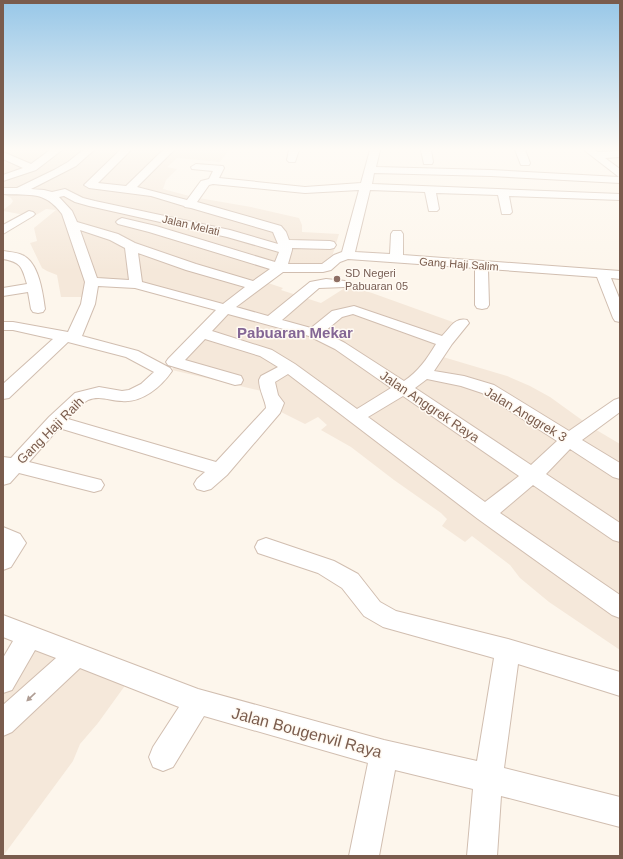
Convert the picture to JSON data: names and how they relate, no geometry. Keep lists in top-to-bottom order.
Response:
{
  "streets": {
    "street": [
      "Jalan Melati",
      "Gang Haji Salim",
      "Jalan Anggrek Raya",
      "Jalan Anggrek 3",
      "Gang Haji Raih",
      "Jalan Bougenvil Raya"
    ]
  },
  "districts": ["Pabuaran Mekar"],
  "places": ["SD Negeri Pabuaran 05"]
}
